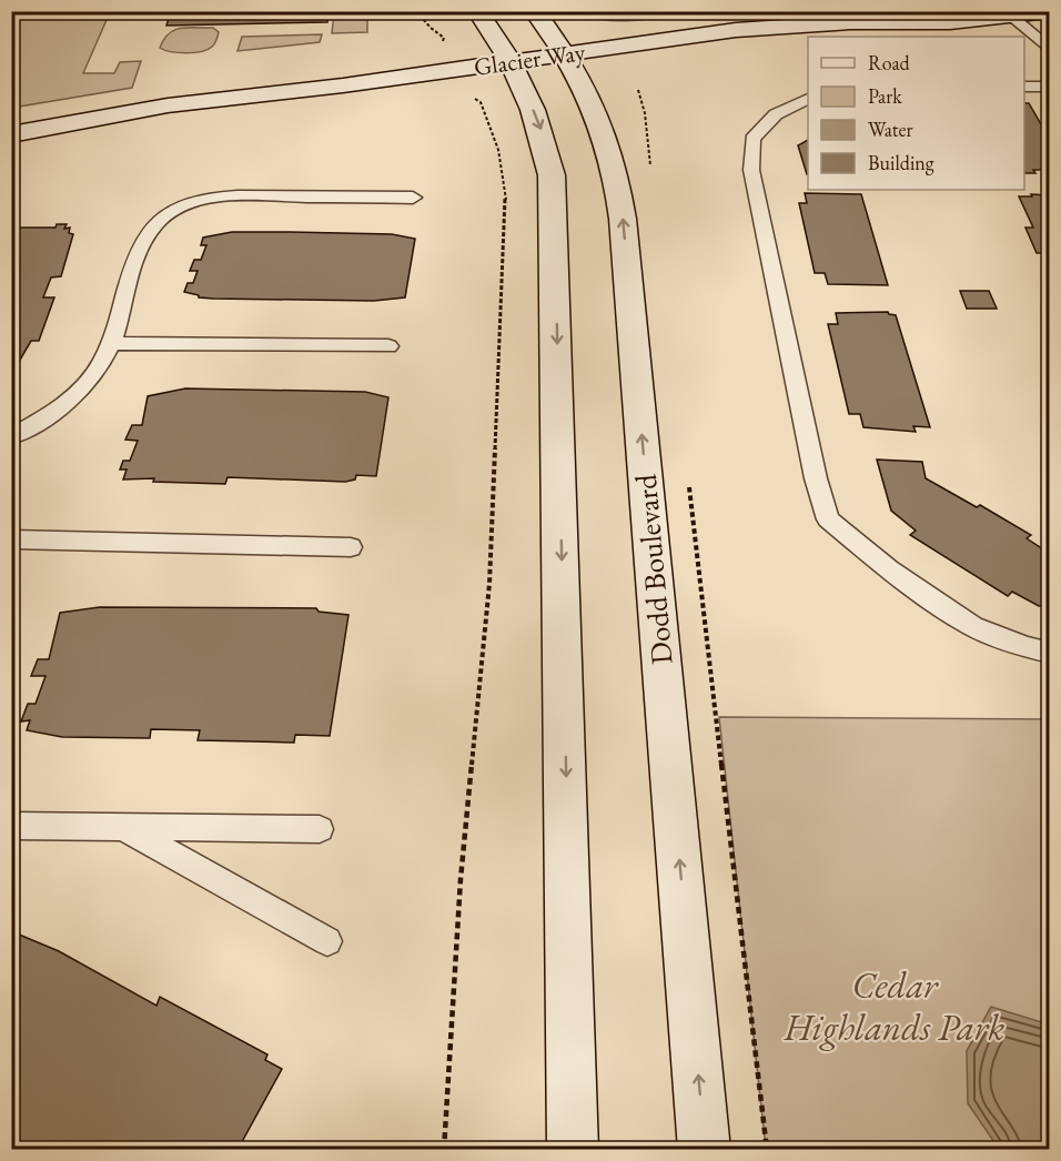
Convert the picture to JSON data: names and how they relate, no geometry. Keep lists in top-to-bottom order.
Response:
{
  "streets": {
    "street": ["Glacier Way", "Dodd Boulevard"]
  },
  "crossings": [
    ["Glacier Way", "Dodd Boulevard"]
  ],
  "parks": ["Cedar Highlands Park"],
  "legend": [
    "Road",
    "Park",
    "Water",
    "Building"
  ]
}
